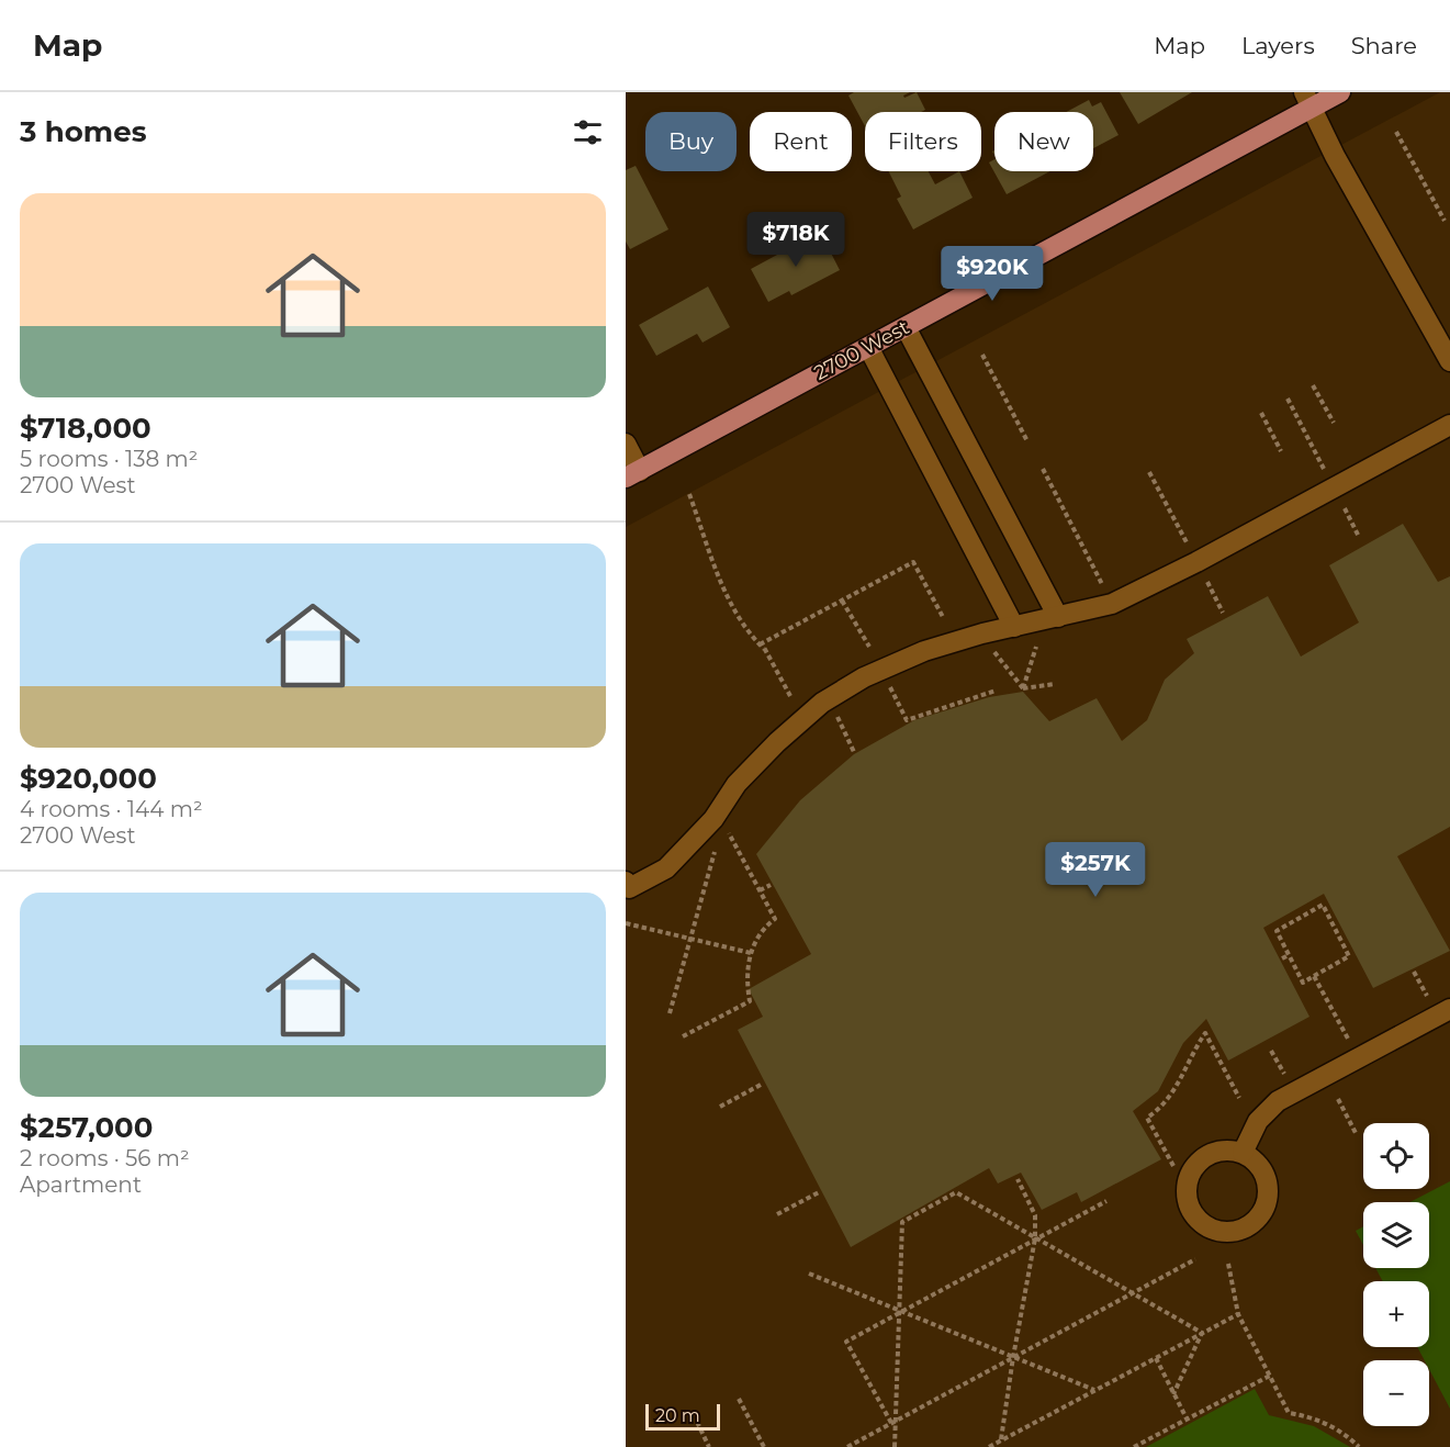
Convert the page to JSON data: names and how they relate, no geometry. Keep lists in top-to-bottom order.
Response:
{
  "streets": {
    "main road": ["2700 West"]
  },
  "scale_bar": "20 m",
  "page": {
    "header": "Map",
    "nav": ["Map", "Layers", "Share"],
    "heading": "3 homes",
    "chip": [
      "Buy",
      "Rent",
      "Filters",
      "New"
    ],
    "list": [
      {
        "name": "$718,000",
        "note": "5 rooms · 138 m² · 2700 West"
      },
      {
        "name": "$920,000",
        "note": "4 rooms · 144 m² · 2700 West"
      },
      {
        "name": "$257,000",
        "note": "2 rooms · 56 m² · Apartment"
      }
    ],
    "price": ["$718K", "$920K", "$257K"],
    "map_buttons": ["+", "−"],
    "scale": "20 m"
  }
}
